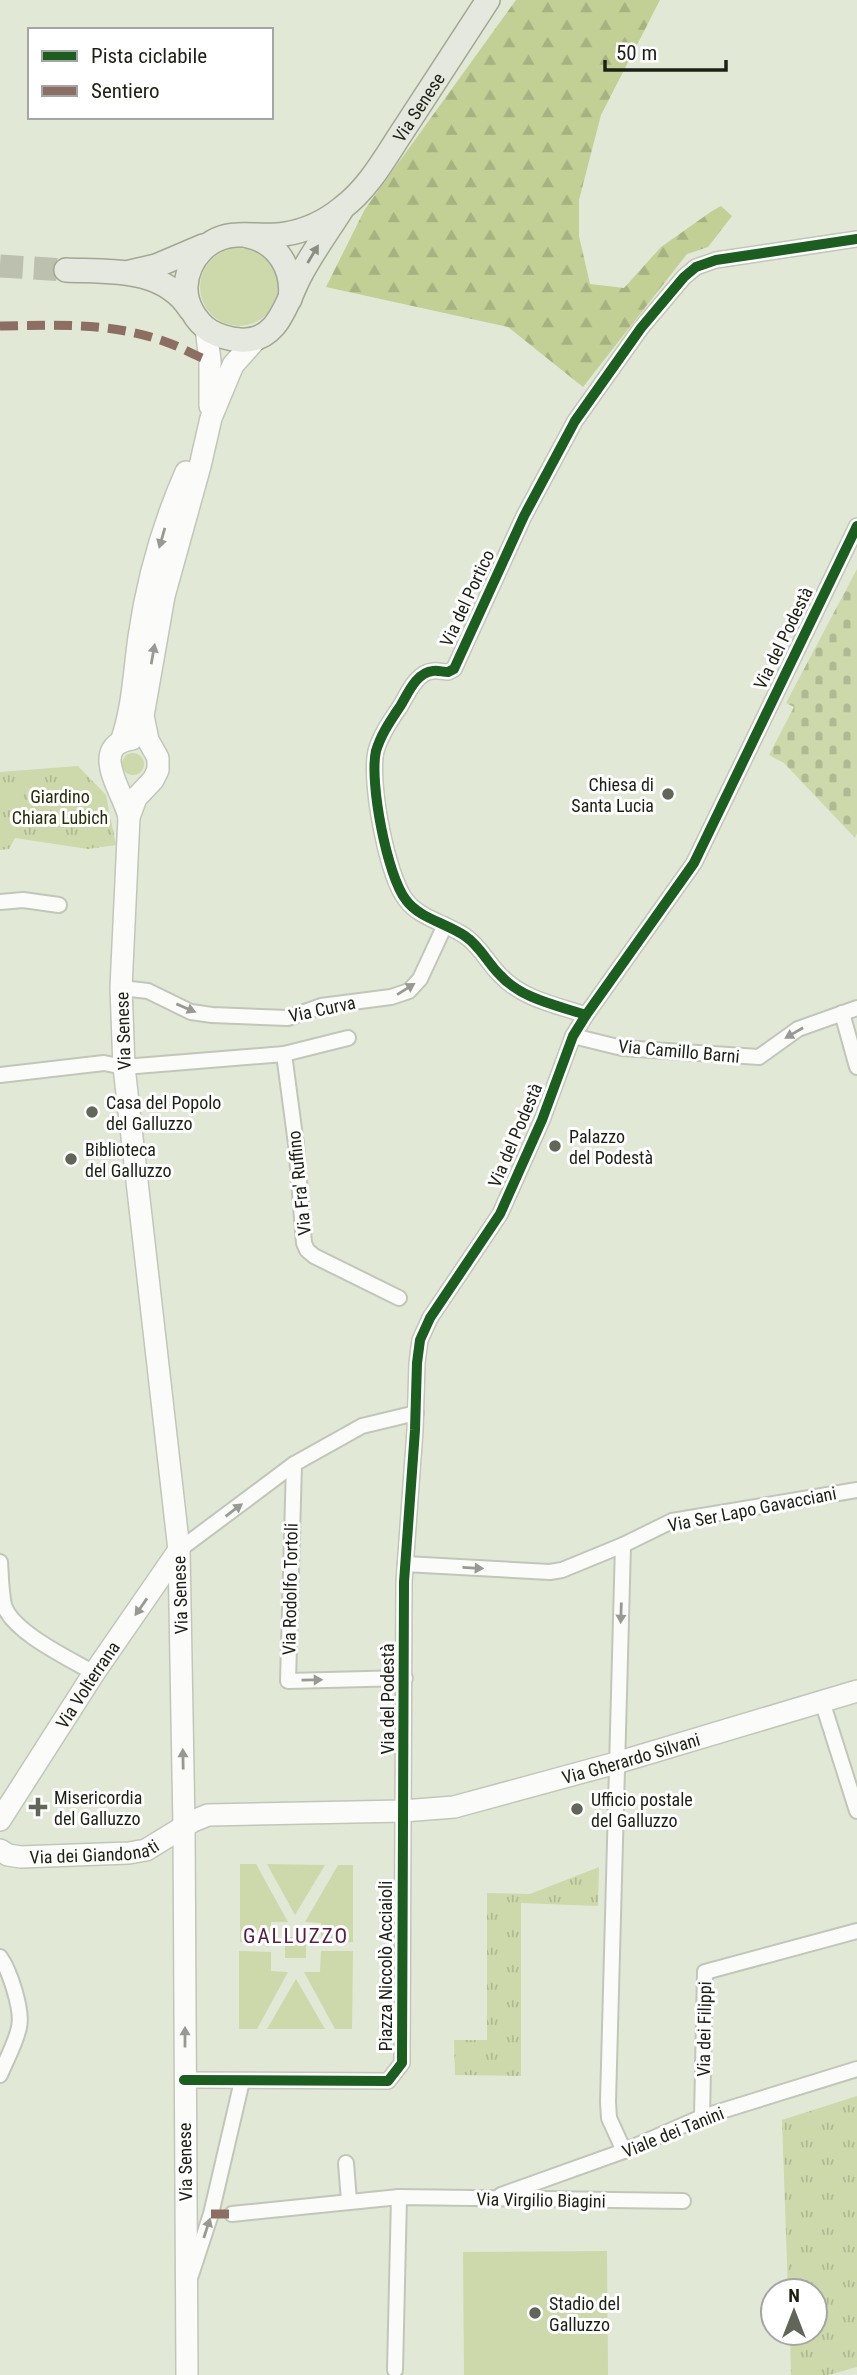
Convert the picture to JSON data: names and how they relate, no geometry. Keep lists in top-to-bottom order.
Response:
{
  "streets": {
    "main road": [
      "Via Senese",
      "Via Volterrana",
      "Via Gherardo Silvani",
      "Via dei Giandonati"
    ],
    "street": [
      "Via del Portico",
      "Via del Podestà",
      "Via Curva",
      "Via Camillo Barni",
      "Via Fra' Ruffino",
      "Via Ser Lapo Gavacciani",
      "Via Rodolfo Tortoli",
      "Piazza Niccolò Acciaioli",
      "Via dei Filippi",
      "Viale dei Tanini",
      "Via Virgilio Biagini"
    ]
  },
  "crossings": [
    ["Via Senese", "Via Curva"],
    ["Via Senese", "Via Volterrana"],
    ["Via Senese", "Via dei Giandonati"],
    ["Via Senese", "Piazza Niccolò Acciaioli"],
    ["Via del Portico", "Via del Podestà"],
    ["Via del Portico", "Via Curva"],
    ["Via del Podestà", "Via Camillo Barni"],
    ["Via del Podestà", "Via Ser Lapo Gavacciani"],
    ["Via del Podestà", "Via Rodolfo Tortoli"],
    ["Via del Podestà", "Via Gherardo Silvani"],
    ["Via del Podestà", "Piazza Niccolò Acciaioli"],
    ["Via Gherardo Silvani", "Piazza Niccolò Acciaioli"],
    ["Via dei Filippi", "Viale dei Tanini"],
    ["Viale dei Tanini", "Via Virgilio Biagini"]
  ],
  "one_way": ["Via Camillo Barni", "Via Ser Lapo Gavacciani", "Via Volterrana"],
  "districts": ["GALLUZZO"],
  "parks": ["Giardino Chiara Lubich"],
  "places": {
    "other": [
      "Chiesa di Santa Lucia",
      "Casa del Popolo del Galluzzo",
      "Palazzo del Podestà",
      "Biblioteca del Galluzzo",
      "Ufficio postale del Galluzzo",
      "Stadio del Galluzzo"
    ],
    "health": ["Misericordia del Galluzzo"]
  },
  "legend": ["Pista ciclabile", "Sentiero"],
  "scale_bar": "50 m",
  "north": "top"
}
